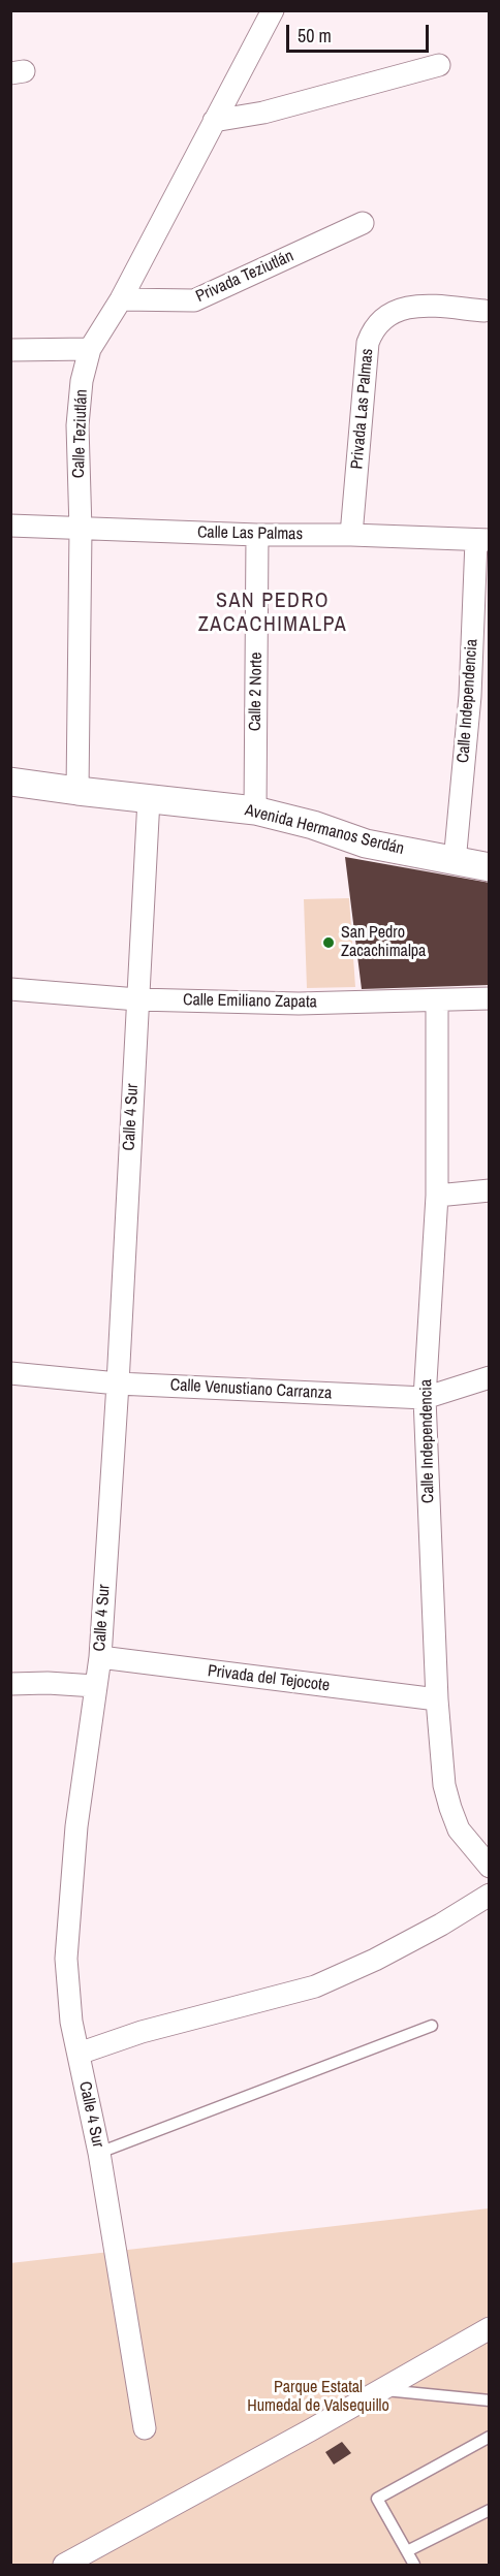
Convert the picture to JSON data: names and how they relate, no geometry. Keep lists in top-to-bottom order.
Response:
{
  "streets": {
    "street": [
      "Privada Teziutlán",
      "Privada Las Palmas",
      "Calle Teziutlán",
      "Calle Las Palmas",
      "Calle 2 Norte",
      "Calle Independencia",
      "Avenida Hermanos Serdán",
      "Calle Emiliano Zapata",
      "Calle 4 Sur",
      "Calle Venustiano Carranza",
      "Privada del Tejocote"
    ]
  },
  "crossings": [
    ["Privada Teziutlán", "Calle Teziutlán"],
    ["Privada Las Palmas", "Calle Las Palmas"],
    ["Calle Teziutlán", "Calle Las Palmas"],
    ["Calle Teziutlán", "Avenida Hermanos Serdán"],
    ["Calle Las Palmas", "Calle 2 Norte"],
    ["Calle Las Palmas", "Calle Independencia"],
    ["Calle 2 Norte", "Avenida Hermanos Serdán"],
    ["Calle Independencia", "Avenida Hermanos Serdán"],
    ["Calle Independencia", "Calle Emiliano Zapata"],
    ["Calle Independencia", "Calle Venustiano Carranza"],
    ["Calle Independencia", "Privada del Tejocote"],
    ["Avenida Hermanos Serdán", "Calle 4 Sur"],
    ["Calle Emiliano Zapata", "Calle 4 Sur"],
    ["Calle 4 Sur", "Calle Venustiano Carranza"],
    ["Calle 4 Sur", "Privada del Tejocote"]
  ],
  "districts": ["SAN PEDRO ZACACHIMALPA"],
  "parks": ["Parque Estatal Humedal de Valsequillo"],
  "places": ["San Pedro Zacachimalpa"],
  "scale_bar": "50 m"
}
